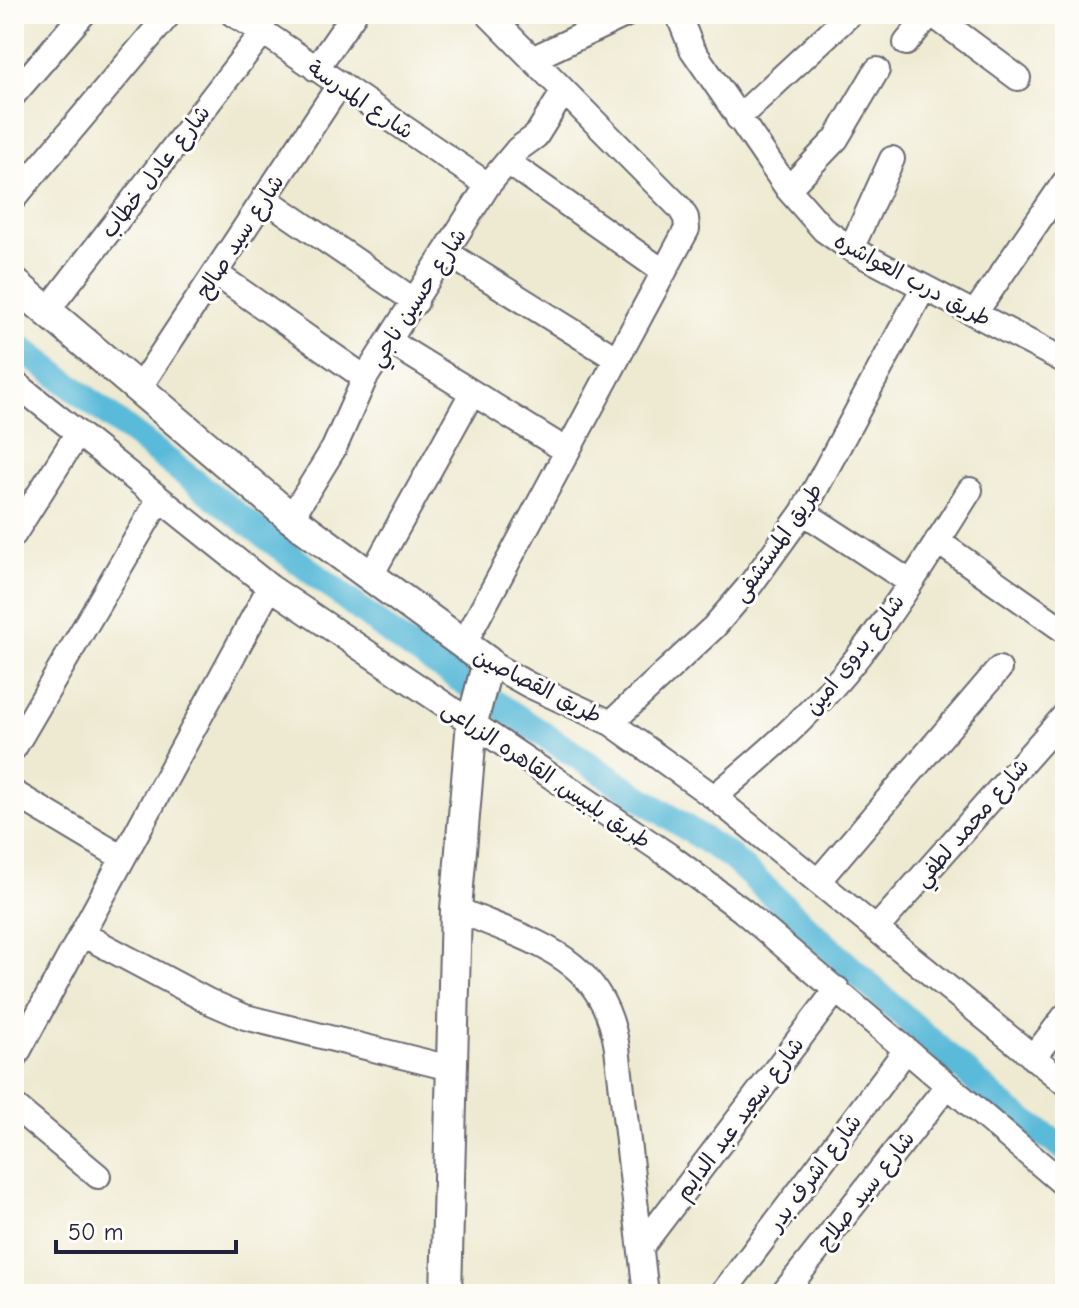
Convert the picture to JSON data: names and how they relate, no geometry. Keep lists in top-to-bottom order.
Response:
{
  "streets": {
    "street": [
      "شارع المدرسة",
      "شارع عادل خطاب",
      "شارع سيد صالح",
      "طريق درب العواشره",
      "شارع حسين ناجي",
      "طريق المستشفى",
      "شارع بدوى امين",
      "طريق القصاصين",
      "طريق بلبيس, القاهره الزراعى",
      "شارع محمد لطفي",
      "شارع سعيد عبد الدايم",
      "شارع اشرف بدر",
      "شارع سيد صلاح"
    ]
  },
  "crossings": [
    ["شارع المدرسة", "شارع عادل خطاب"],
    ["شارع المدرسة", "شارع سيد صالح"],
    ["شارع المدرسة", "شارع حسين ناجي"],
    ["شارع عادل خطاب", "طريق القصاصين"],
    ["شارع سيد صالح", "طريق القصاصين"],
    ["طريق درب العواشره", "طريق المستشفى"],
    ["شارع حسين ناجي", "طريق القصاصين"],
    ["طريق المستشفى", "طريق القصاصين"],
    ["شارع بدوى امين", "طريق القصاصين"],
    ["طريق القصاصين", "شارع محمد لطفي"],
    ["طريق بلبيس, القاهره الزراعى", "شارع سعيد عبد الدايم"],
    ["طريق بلبيس, القاهره الزراعى", "شارع اشرف بدر"],
    ["طريق بلبيس, القاهره الزراعى", "شارع سيد صلاح"]
  ],
  "scale_bar": "50 m"
}
